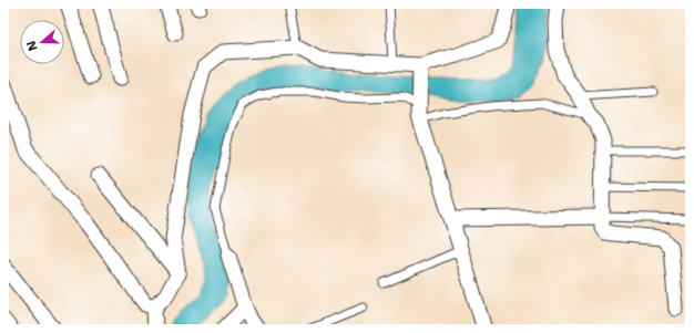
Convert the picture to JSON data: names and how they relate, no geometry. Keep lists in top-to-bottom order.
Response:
{
  "north": "left"
}
